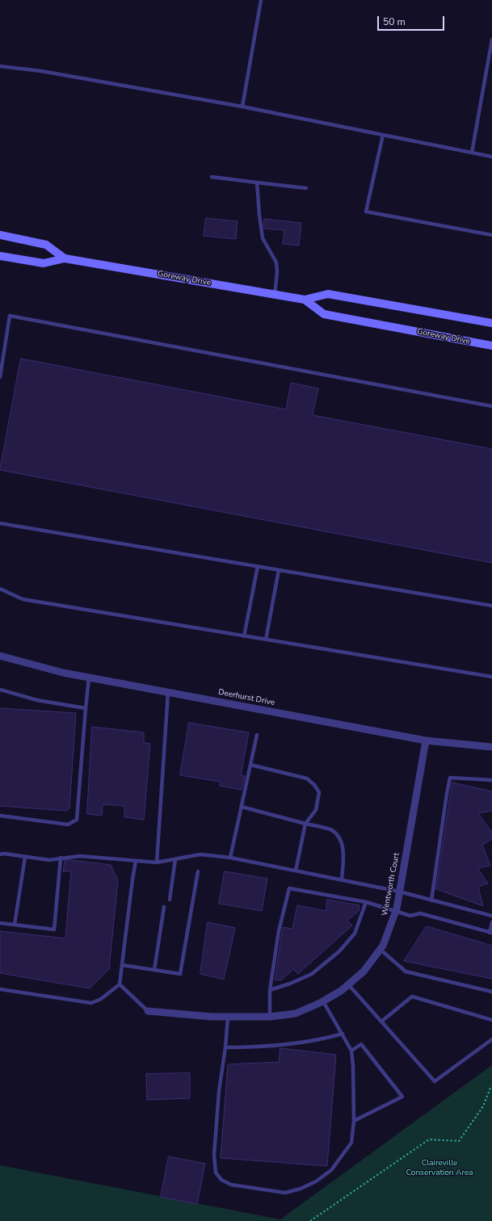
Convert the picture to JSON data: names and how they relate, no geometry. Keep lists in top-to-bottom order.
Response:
{
  "streets": {
    "main road": ["Goreway Drive"],
    "street": ["Deerhurst Drive", "Wentworth Court"]
  },
  "crossings": [
    ["Deerhurst Drive", "Wentworth Court"]
  ],
  "parks": ["Claireville Conservation Area"],
  "scale_bar": "50 m"
}
